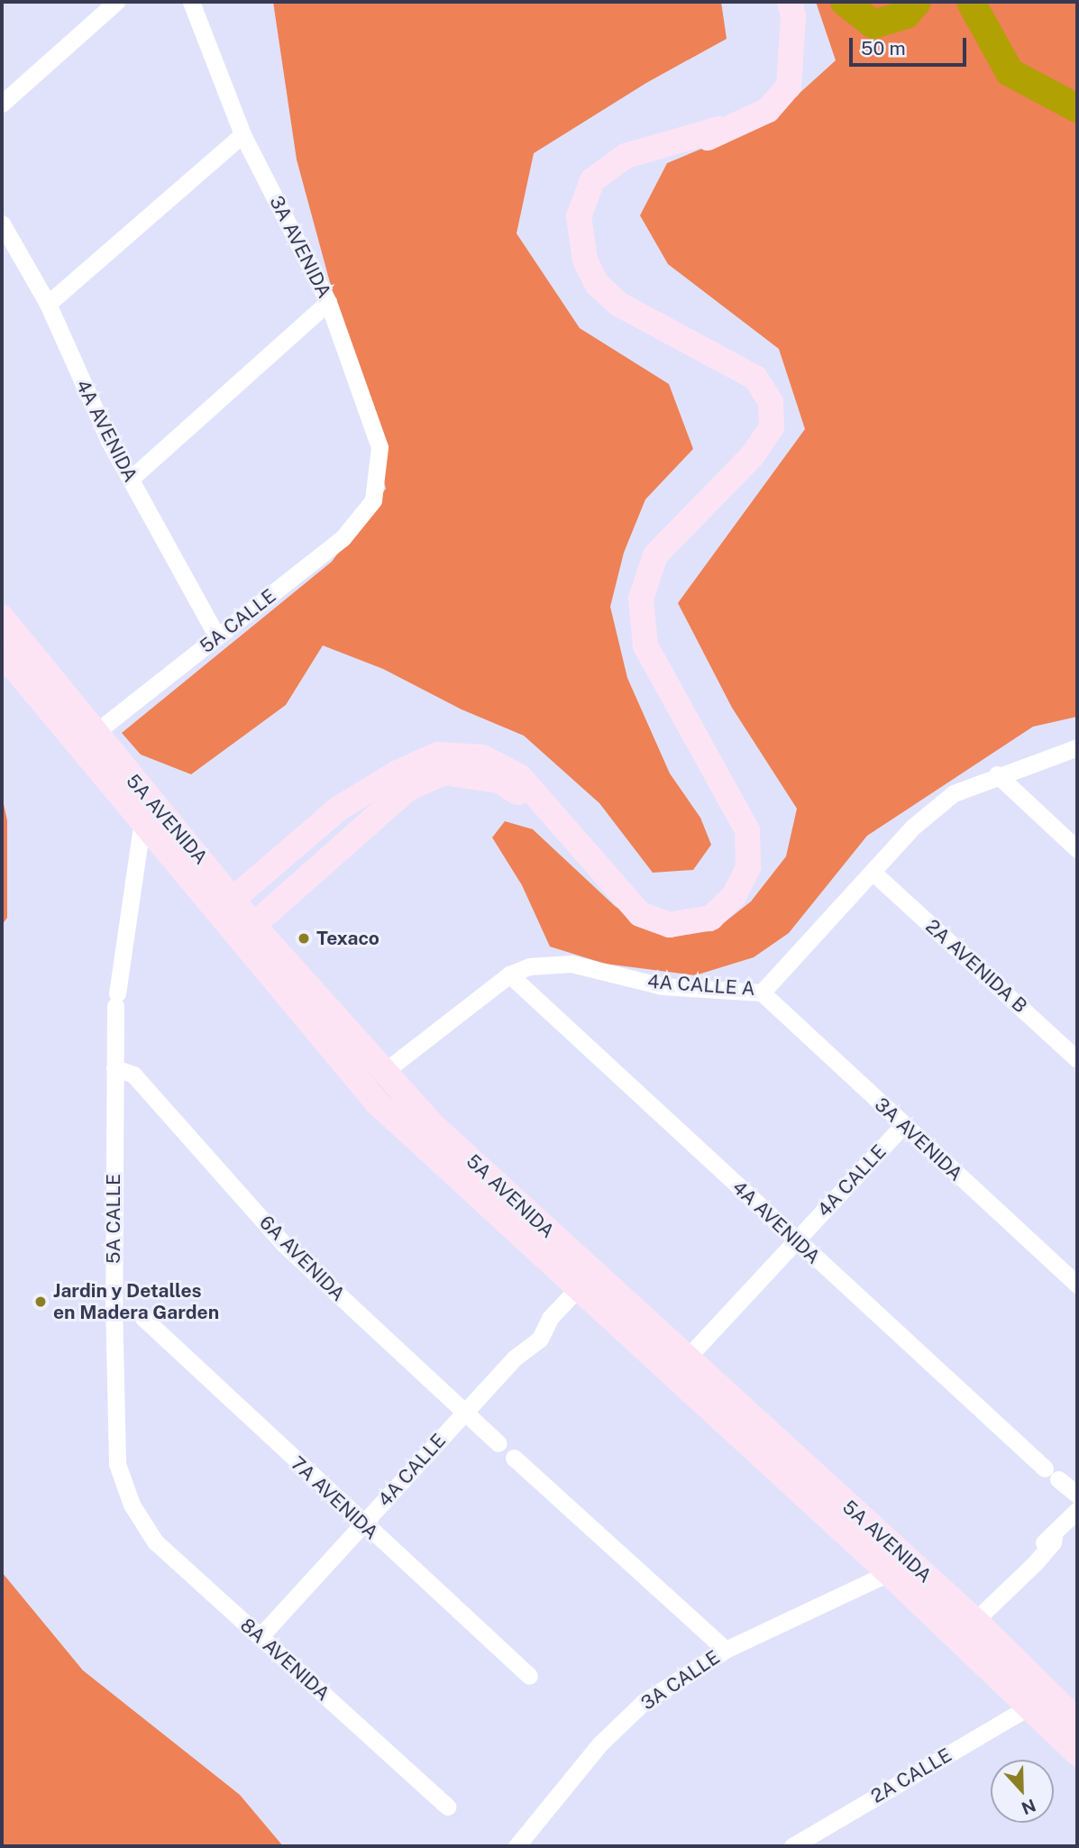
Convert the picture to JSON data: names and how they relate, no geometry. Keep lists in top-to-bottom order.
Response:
{
  "streets": {
    "main road": ["5A AVENIDA"],
    "street": [
      "3A AVENIDA",
      "4A AVENIDA",
      "5A CALLE",
      "2A AVENIDA B",
      "4A CALLE A",
      "4A CALLE",
      "6A AVENIDA",
      "7A AVENIDA",
      "8A AVENIDA",
      "3A CALLE",
      "2A CALLE"
    ]
  },
  "crossings": [
    ["3A AVENIDA", "5A CALLE"],
    ["3A AVENIDA", "4A CALLE A"],
    ["3A AVENIDA", "4A CALLE"],
    ["4A AVENIDA", "5A CALLE"],
    ["4A AVENIDA", "4A CALLE A"],
    ["4A AVENIDA", "4A CALLE"],
    ["5A CALLE", "5A AVENIDA"],
    ["5A CALLE", "6A AVENIDA"],
    ["5A CALLE", "8A AVENIDA"],
    ["5A AVENIDA", "4A CALLE A"],
    ["5A AVENIDA", "4A CALLE"],
    ["5A AVENIDA", "3A CALLE"],
    ["5A AVENIDA", "2A CALLE"],
    ["2A AVENIDA B", "4A CALLE A"],
    ["4A CALLE", "6A AVENIDA"],
    ["4A CALLE", "7A AVENIDA"],
    ["4A CALLE", "8A AVENIDA"]
  ],
  "places": ["Texaco", "Jardin y Detalles en Madera Garden"],
  "scale_bar": "50 m",
  "north": "bottom"
}
